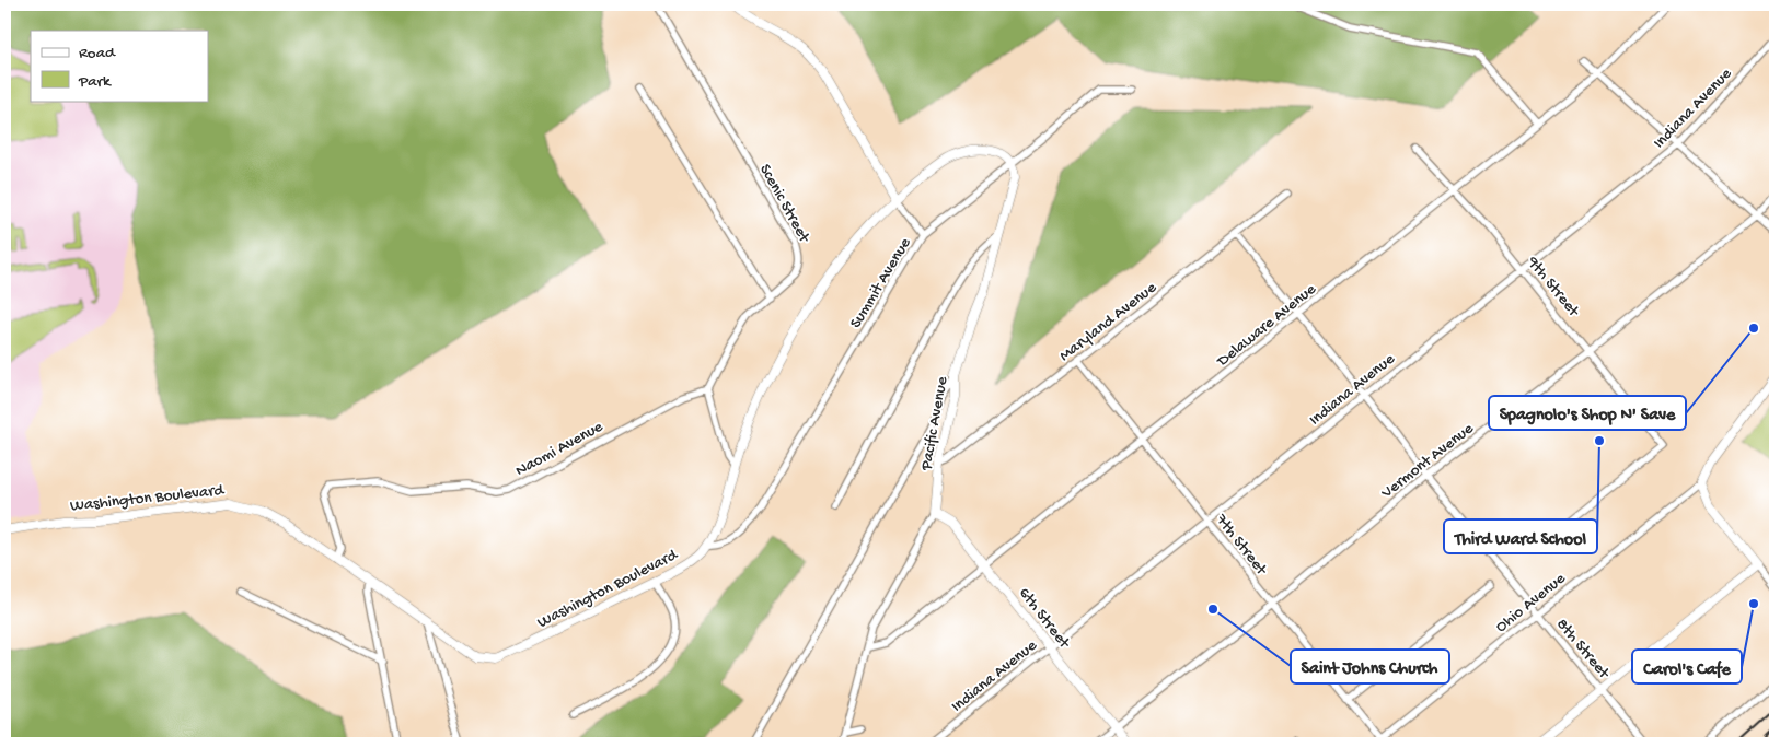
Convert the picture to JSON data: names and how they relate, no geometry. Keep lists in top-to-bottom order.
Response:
{
  "streets": {
    "street": [
      "Indiana Avenue",
      "Scenic Street",
      "Summit Avenue",
      "9th Street",
      "Maryland Avenue",
      "Delaware Avenue",
      "Pacific Avenue",
      "Naomi Avenue",
      "Vermont Avenue",
      "Washington Boulevard",
      "7th Street",
      "Ohio Avenue",
      "6th Street",
      "8th Street"
    ]
  },
  "crossings": [
    ["Indiana Avenue", "9th Street"],
    ["Indiana Avenue", "7th Street"],
    ["Indiana Avenue", "6th Street"],
    ["Indiana Avenue", "8th Street"],
    ["Scenic Street", "Naomi Avenue"],
    ["Summit Avenue", "Pacific Avenue"],
    ["Summit Avenue", "Washington Boulevard"],
    ["9th Street", "Delaware Avenue"],
    ["9th Street", "Vermont Avenue"],
    ["Maryland Avenue", "Pacific Avenue"],
    ["Maryland Avenue", "7th Street"],
    ["Maryland Avenue", "8th Street"],
    ["Delaware Avenue", "Pacific Avenue"],
    ["Delaware Avenue", "7th Street"],
    ["Delaware Avenue", "6th Street"],
    ["Delaware Avenue", "8th Street"],
    ["Pacific Avenue", "6th Street"],
    ["Naomi Avenue", "Washington Boulevard"],
    ["Vermont Avenue", "7th Street"],
    ["Vermont Avenue", "6th Street"],
    ["Vermont Avenue", "8th Street"],
    ["7th Street", "Ohio Avenue"],
    ["Ohio Avenue", "8th Street"]
  ],
  "places": [
    "Spagnolo's Shop N' Save",
    "Third Ward School",
    "Carol's Cafe",
    "Saint Johns Church"
  ],
  "legend": ["Road", "Park"]
}
